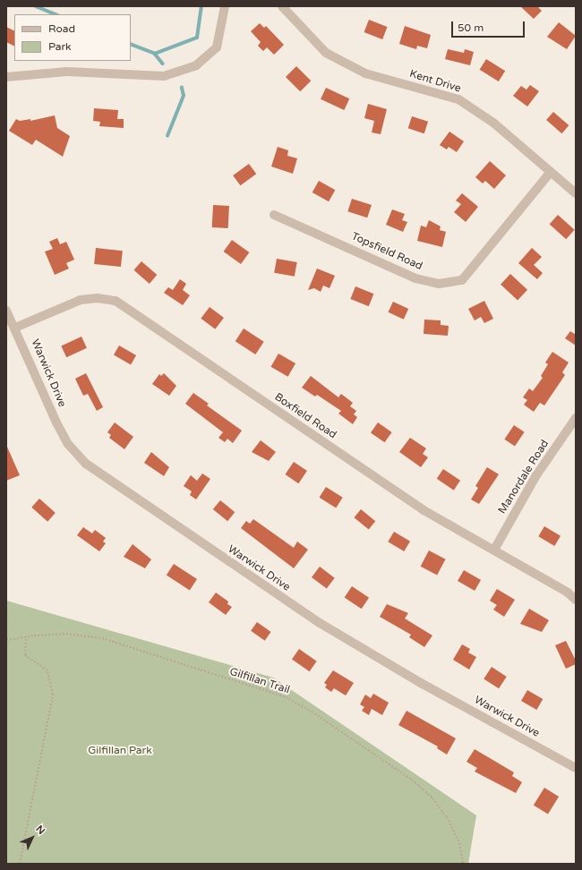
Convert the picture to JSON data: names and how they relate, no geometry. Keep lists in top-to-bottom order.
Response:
{
  "streets": {
    "street": [
      "Kent Drive",
      "Topsfield Road",
      "Warwick Drive",
      "Boxfield Road",
      "Manordale Road"
    ],
    "path": ["Gilfillan Trail"]
  },
  "crossings": [
    ["Kent Drive", "Topsfield Road"],
    ["Warwick Drive", "Boxfield Road"],
    ["Boxfield Road", "Manordale Road"]
  ],
  "parks": ["Gilfillan Park"],
  "legend": ["Road", "Park"],
  "scale_bar": "50 m",
  "north": "top right"
}
